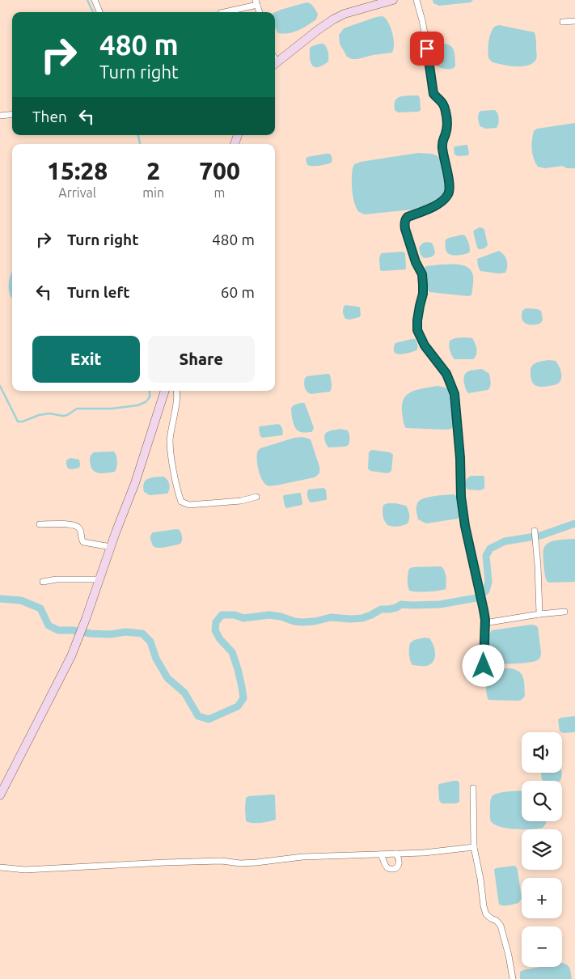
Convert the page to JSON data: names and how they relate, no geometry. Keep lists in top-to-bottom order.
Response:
{
  "page": {
    "turn": ["480 m", "Turn right"],
    "then": "Then",
    "eta": [
      "15:28",
      "Arrival",
      "2",
      "min",
      "700",
      "m"
    ],
    "list": [
      {
        "name": "Turn right",
        "value": "480 m"
      },
      {
        "name": "Turn left",
        "value": "60 m"
      }
    ],
    "buttons": ["Exit", "Share"],
    "map_buttons": ["+", "−"]
  }
}
